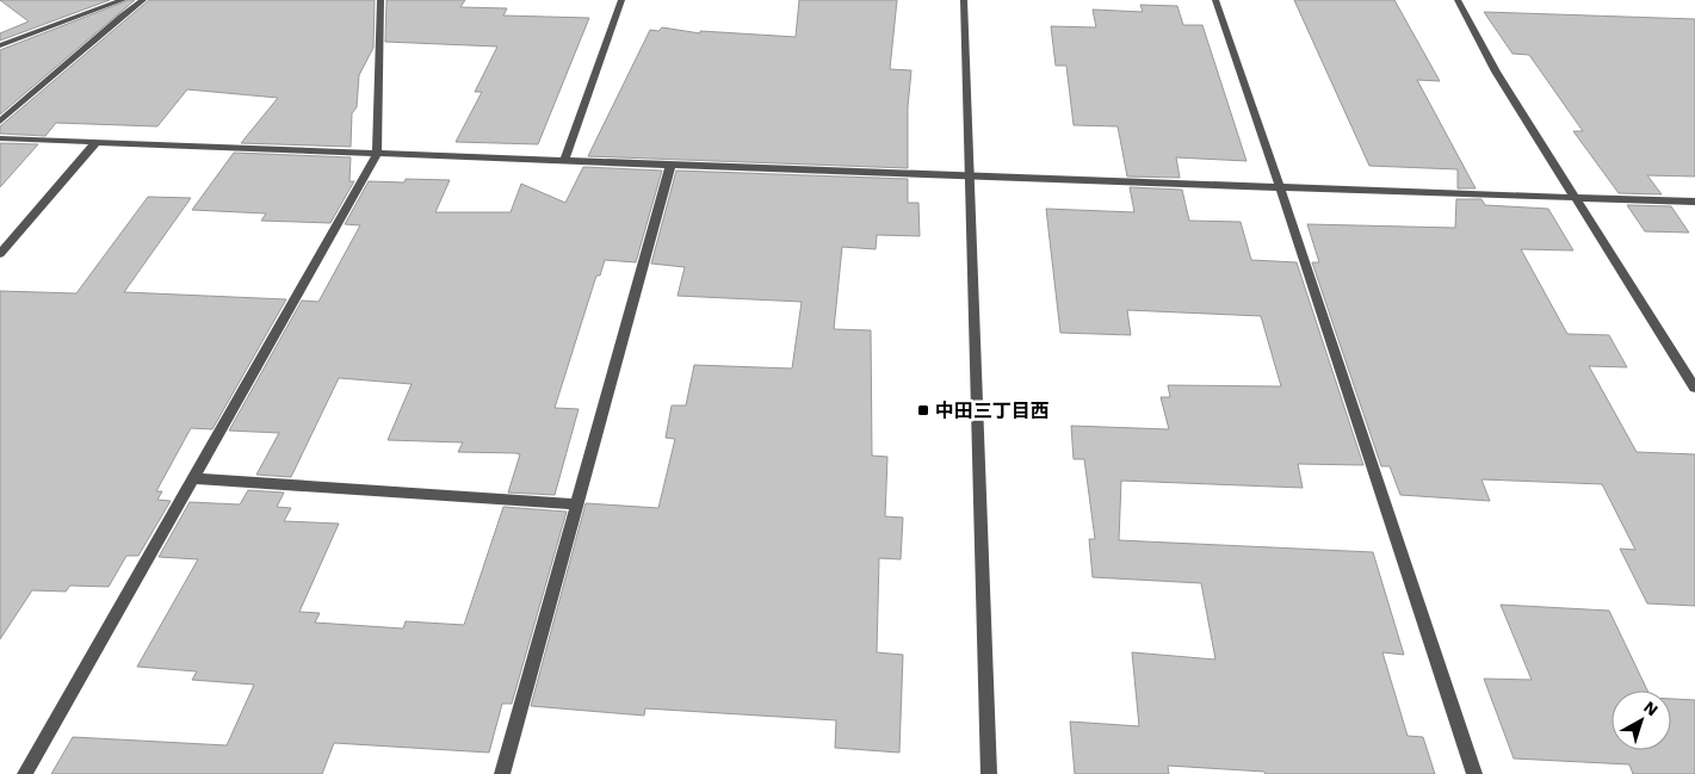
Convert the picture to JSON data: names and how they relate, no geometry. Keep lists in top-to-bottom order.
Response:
{
  "places": {
    "transit": ["中田三丁目西"]
  },
  "north": "top right"
}
